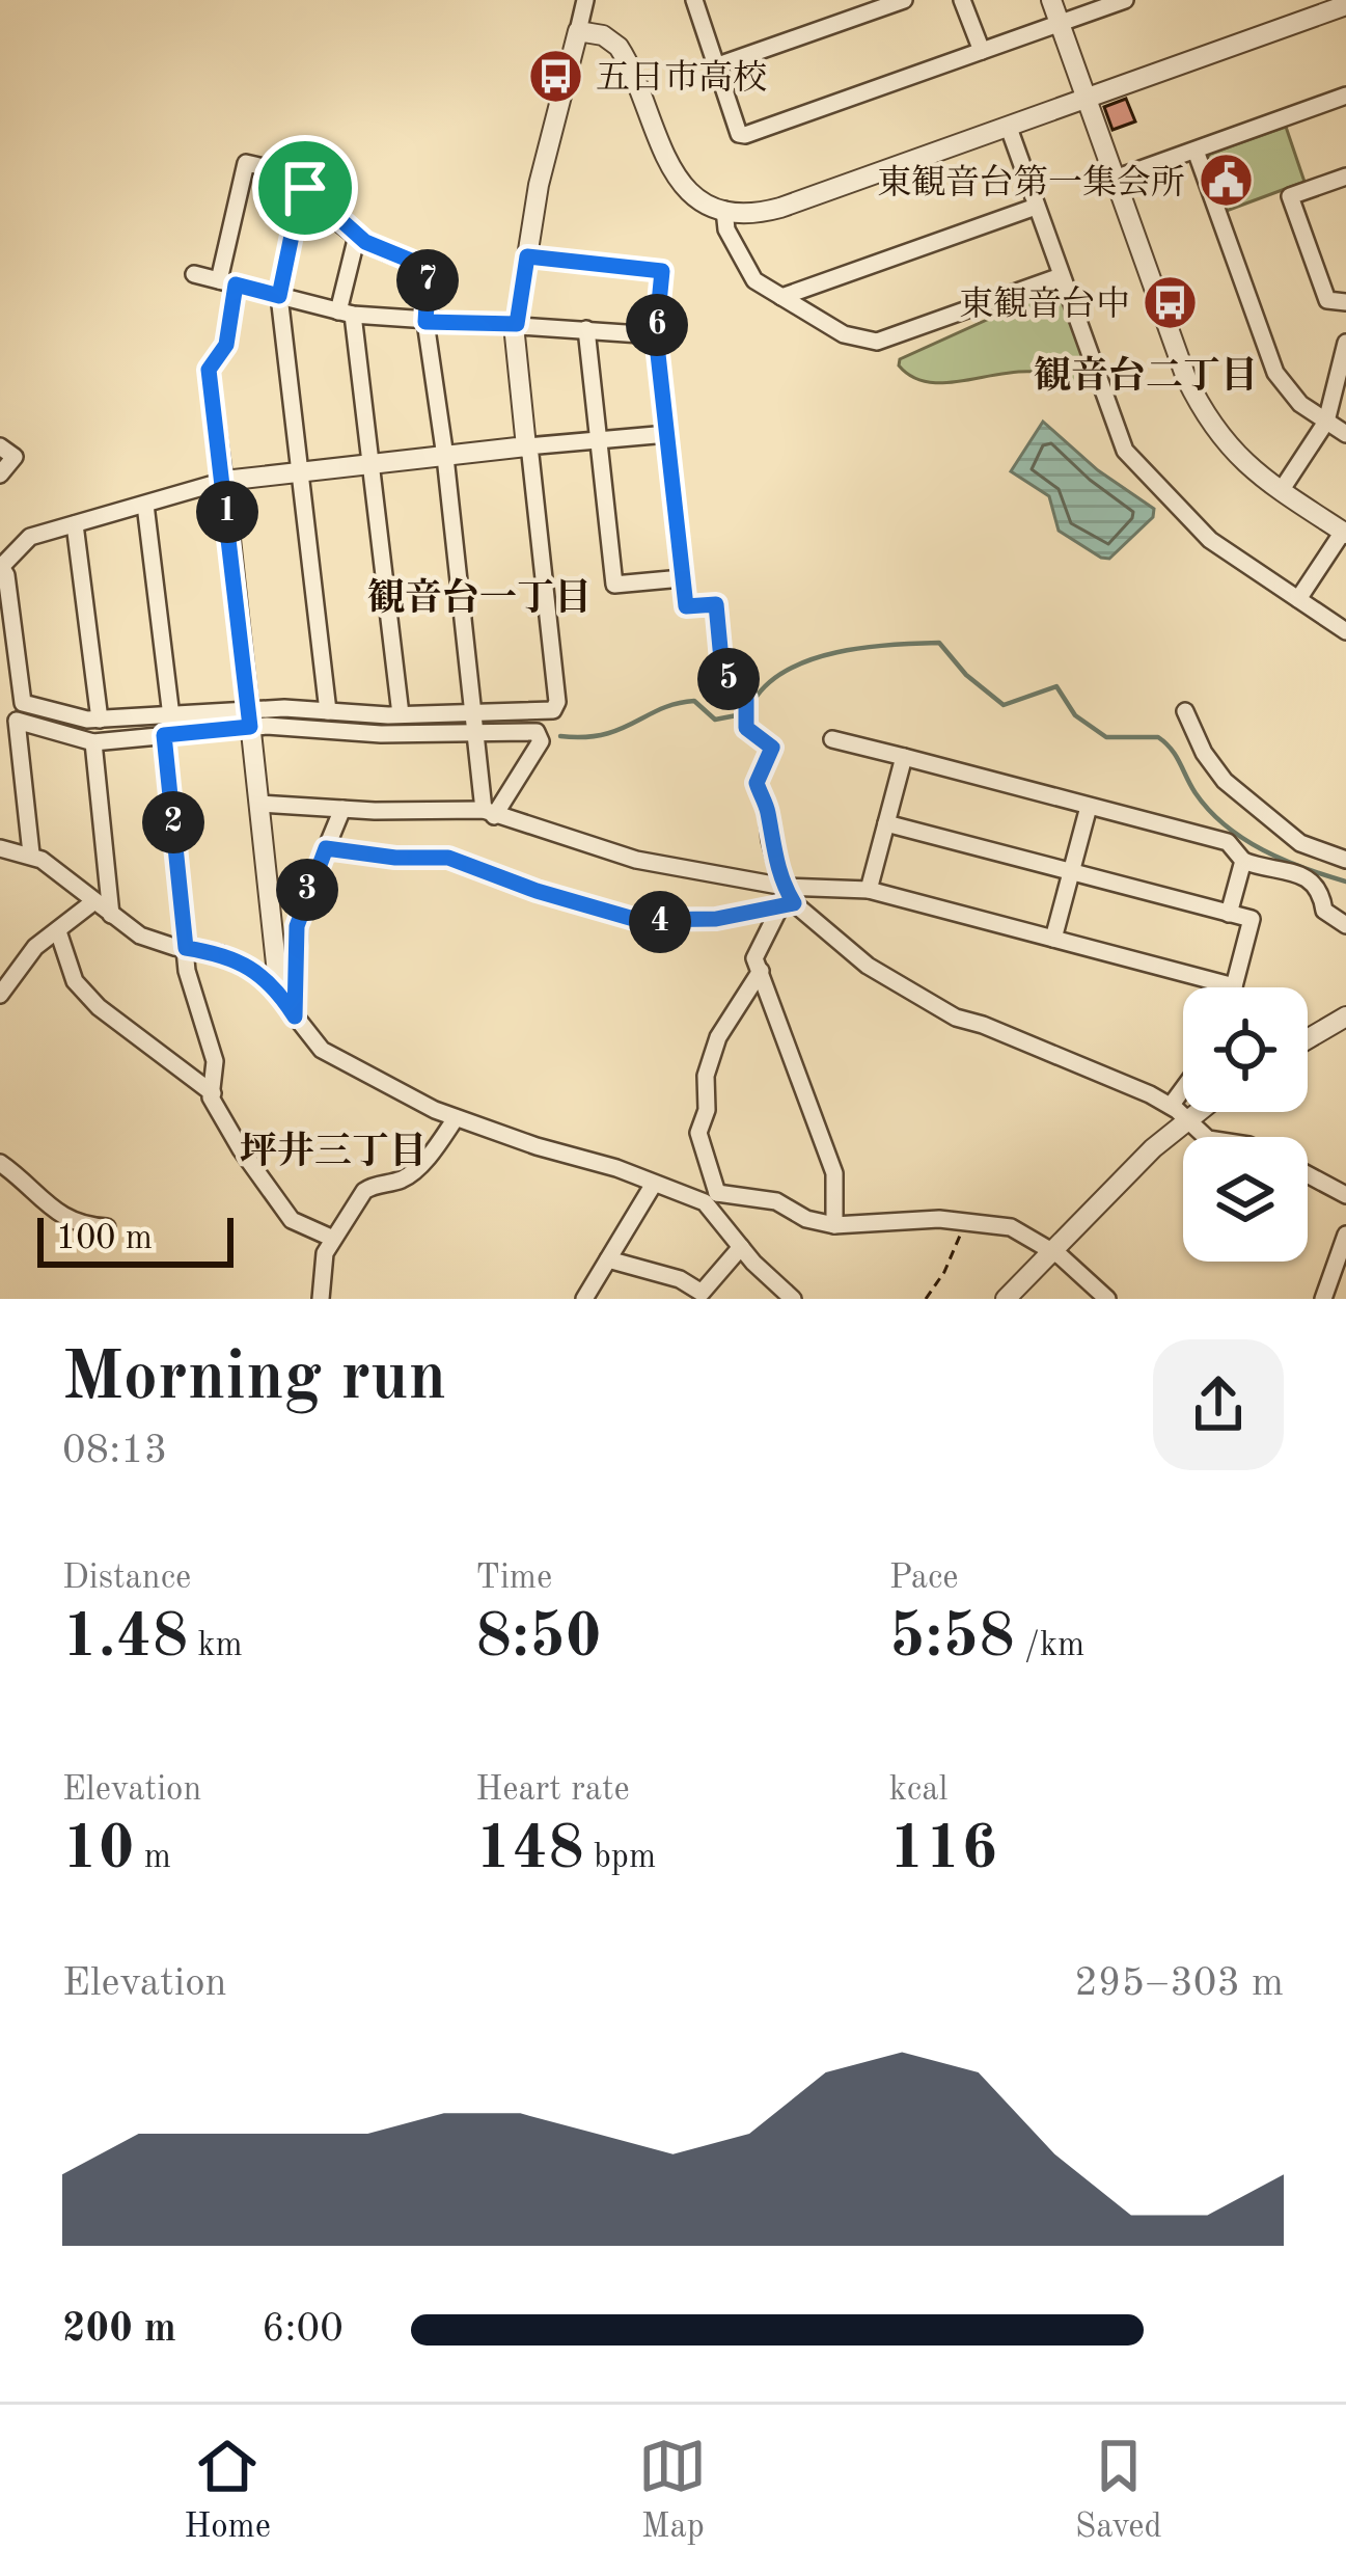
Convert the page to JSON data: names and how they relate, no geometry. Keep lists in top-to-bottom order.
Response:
{
  "districts": ["観音台二丁目", "観音台一丁目", "坪井三丁目"],
  "places": {
    "bus stop": ["五日市高校", "東観音台中"],
    "public building": ["東観音台第一集会所"]
  },
  "scale_bar": "100 m",
  "page": {
    "pins": [
      "7",
      "6",
      "1",
      "5",
      "2",
      "3",
      "4"
    ],
    "scale": "100 m",
    "heading": ["Morning run", "08:13"],
    "stats": [
      ["Distance", "1.48 km"],
      ["Time", "8:50"],
      ["Pace", "5:58 /km"],
      ["Elevation", "10 m"],
      ["Heart rate", "148 bpm"],
      ["kcal", "116"]
    ],
    "chart": ["Elevation", "295–303 m"],
    "list": [
      {
        "name": "200 m",
        "note": "6:00"
      }
    ],
    "tabs": ["Home", "Map", "Saved"]
  }
}
